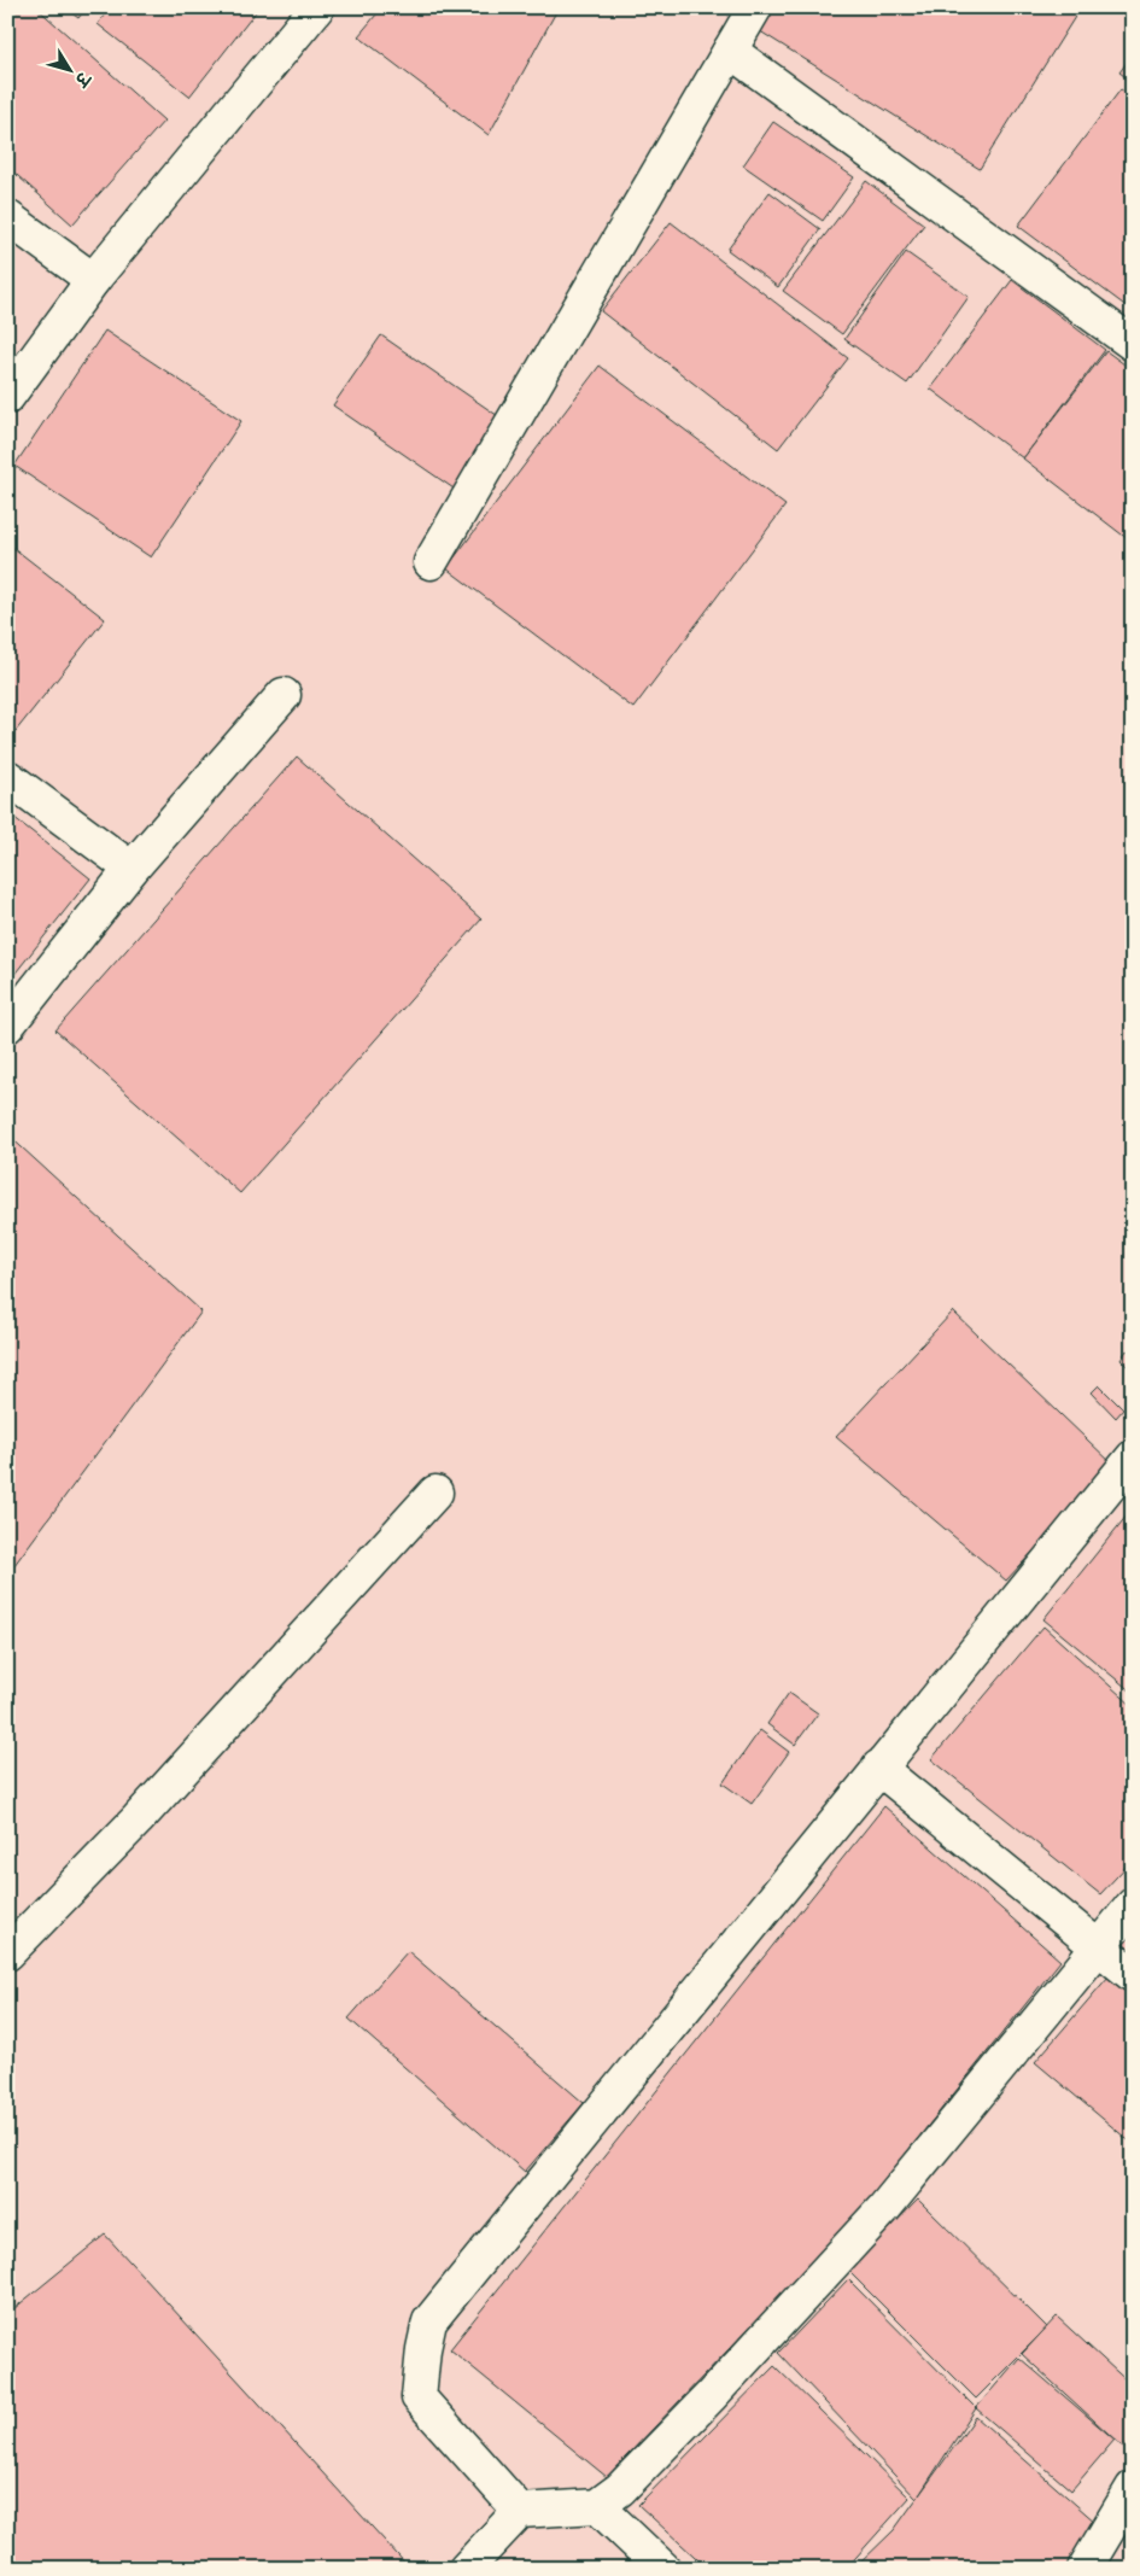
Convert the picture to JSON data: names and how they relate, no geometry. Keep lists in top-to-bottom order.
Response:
{
  "north": "bottom right"
}
